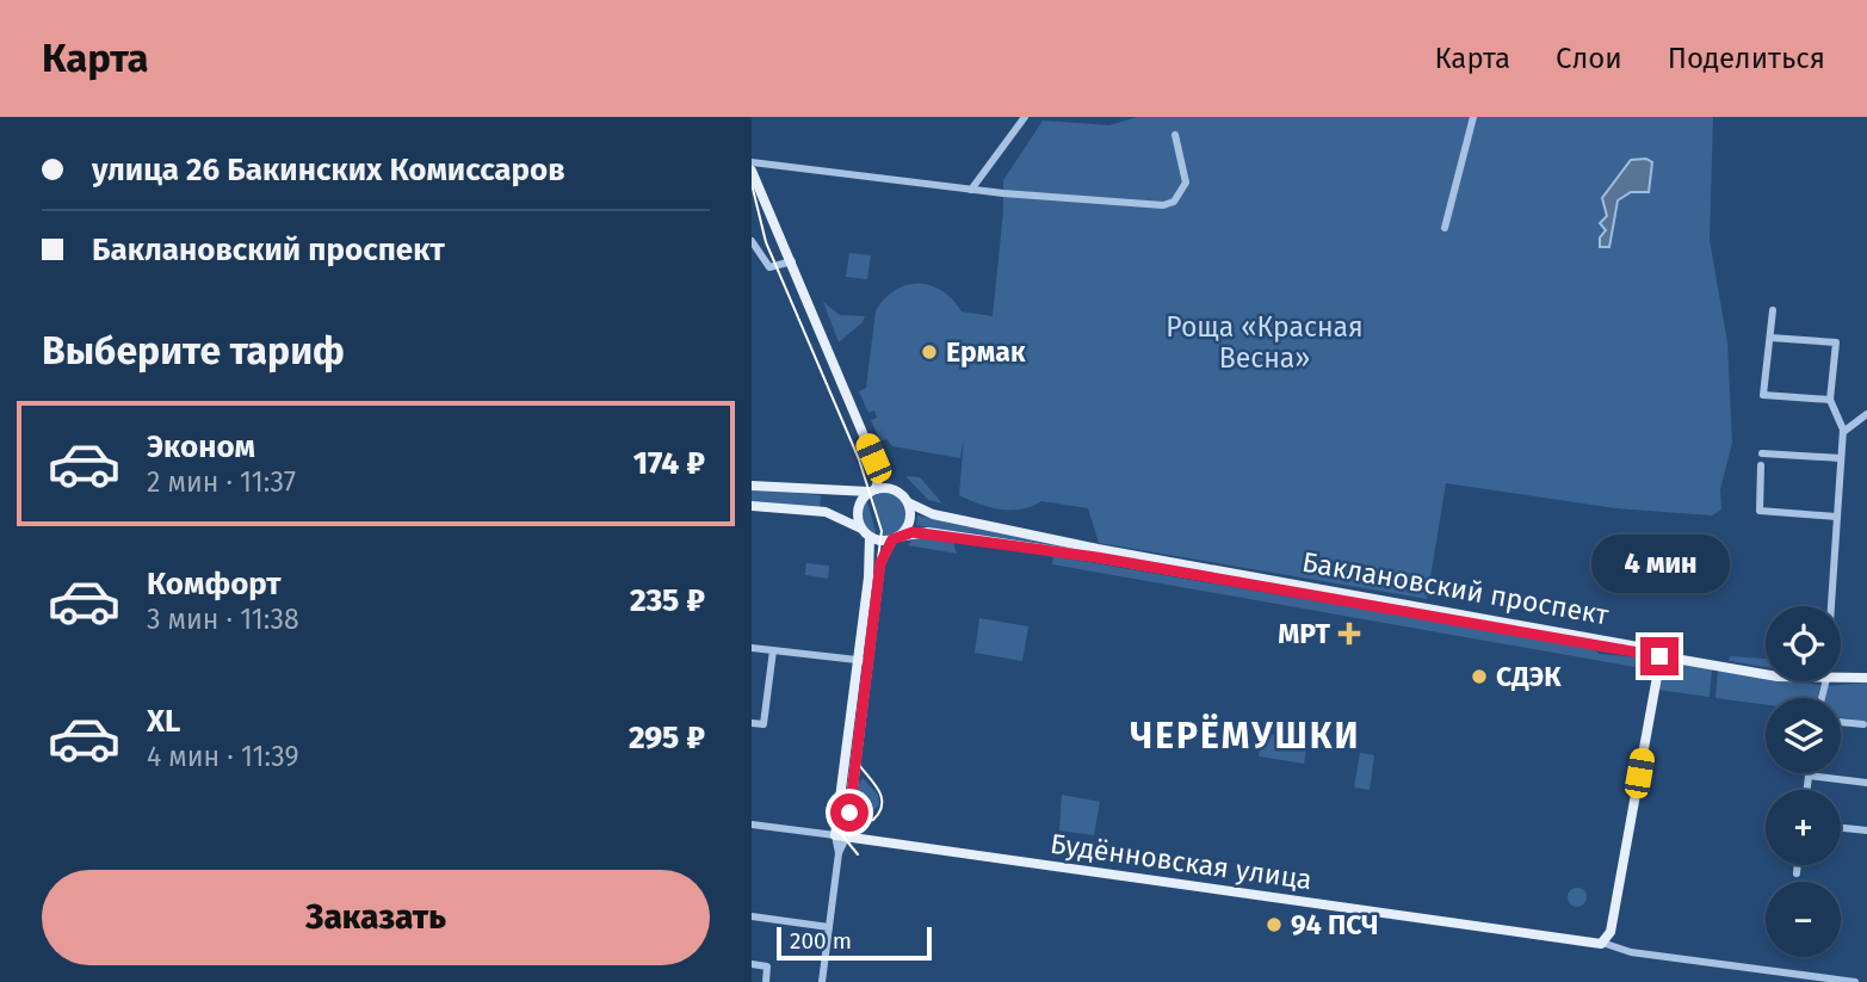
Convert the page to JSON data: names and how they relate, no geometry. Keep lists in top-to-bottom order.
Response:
{
  "streets": {
    "main road": ["Баклановский проспект", "Будённовская улица"]
  },
  "districts": ["ЧЕРЁМУШКИ"],
  "parks": ["Роща «Красная Весна»"],
  "places": {
    "other": ["Ермак", "СДЭК", "94 ПСЧ"],
    "health": ["МРТ"]
  },
  "scale_bar": "200 m",
  "page": {
    "header": "Карта",
    "nav": ["Карта", "Слои", "Поделиться"],
    "banner": ["улица 26 Бакинских Комиссаров", "Баклановский проспект"],
    "heading": "Выберите тариф",
    "list": [
      {
        "name": "Эконом",
        "note": "2 мин · 11:37",
        "value": "174 ₽"
      },
      {
        "name": "Комфорт",
        "note": "3 мин · 11:38",
        "value": "235 ₽"
      },
      {
        "name": "XL",
        "note": "4 мин · 11:39",
        "value": "295 ₽"
      }
    ],
    "bubble": "4 мин",
    "map_buttons": ["+", "−"],
    "buttons": "Заказать",
    "scale": "200 m"
  }
}
